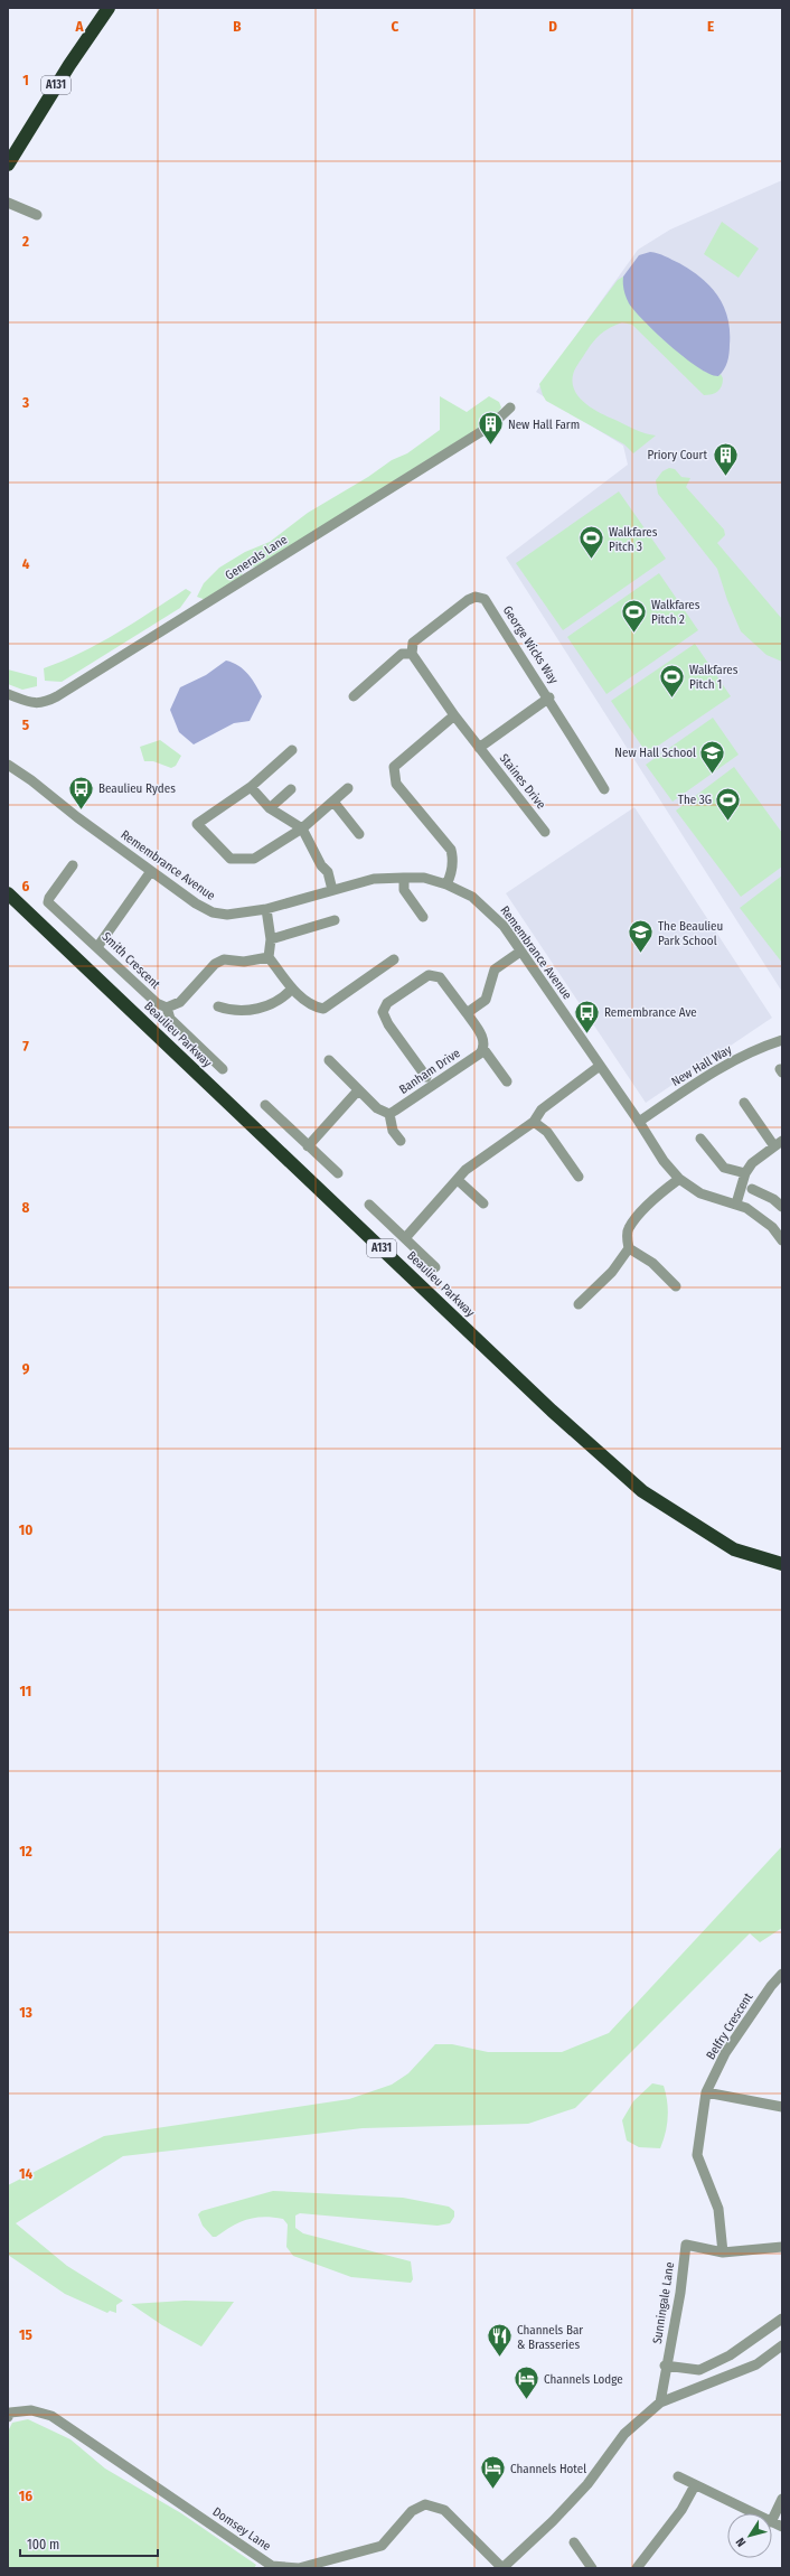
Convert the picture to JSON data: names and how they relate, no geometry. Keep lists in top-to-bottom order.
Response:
{
  "streets": {
    "highway": ["A131", "Beaulieu Parkway"],
    "street": [
      "Generals Lane",
      "George Wicks Way",
      "Staines Drive",
      "Remembrance Avenue",
      "Smith Crescent",
      "New Hall Way",
      "Banham Drive",
      "Belfry Crescent",
      "Sunningale Lane",
      "Domsey Lane"
    ]
  },
  "crossings": [
    ["Remembrance Avenue", "New Hall Way"],
    ["Belfry Crescent", "Sunningale Lane"]
  ],
  "places": {
    "building": ["New Hall Farm", "Priory Court"],
    "sports": [
      "Walkfares Pitch 3",
      "Walkfares Pitch 2",
      "Walkfares Pitch 1",
      "The 3G"
    ],
    "school or university": ["New Hall School", "The Beaulieu Park School"],
    "bus stop": ["Beaulieu Rydes", "Remembrance Ave"],
    "restaurant": ["Channels Bar & Brasseries"],
    "hotel": ["Channels Lodge", "Channels Hotel"]
  },
  "scale_bar": "100 m",
  "north": "bottom left",
  "grid": {
    "columns": [
      "A",
      "B",
      "C",
      "D",
      "E"
    ],
    "rows": [
      "1",
      "2",
      "3",
      "4",
      "5",
      "6",
      "7",
      "8",
      "9",
      "10",
      "11",
      "12",
      "13",
      "14",
      "15",
      "16"
    ]
  }
}
